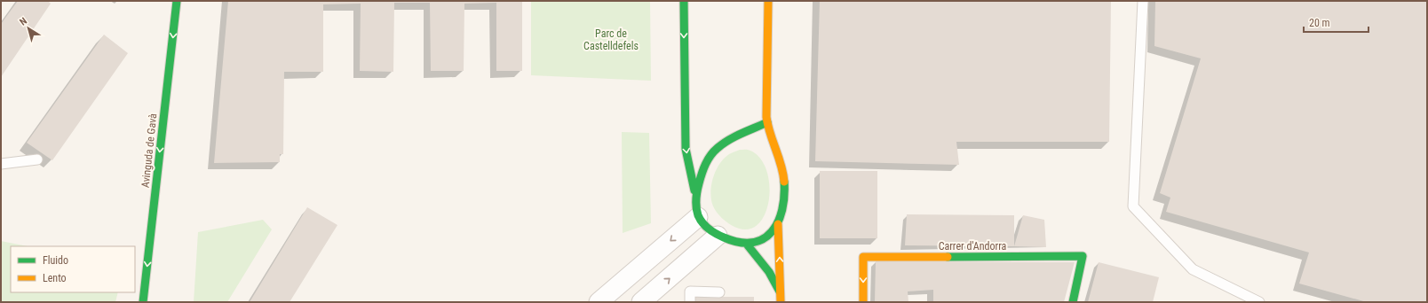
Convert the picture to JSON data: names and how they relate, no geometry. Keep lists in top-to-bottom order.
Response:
{
  "streets": {
    "street": ["Avinguda de Gavà", "Carrer d'Andorra"]
  },
  "one_way": ["Avinguda de Gavà"],
  "parks": ["Parc de Castelldefels"],
  "legend": ["Fluido", "Lento"],
  "scale_bar": "20 m",
  "north": "top left"
}
